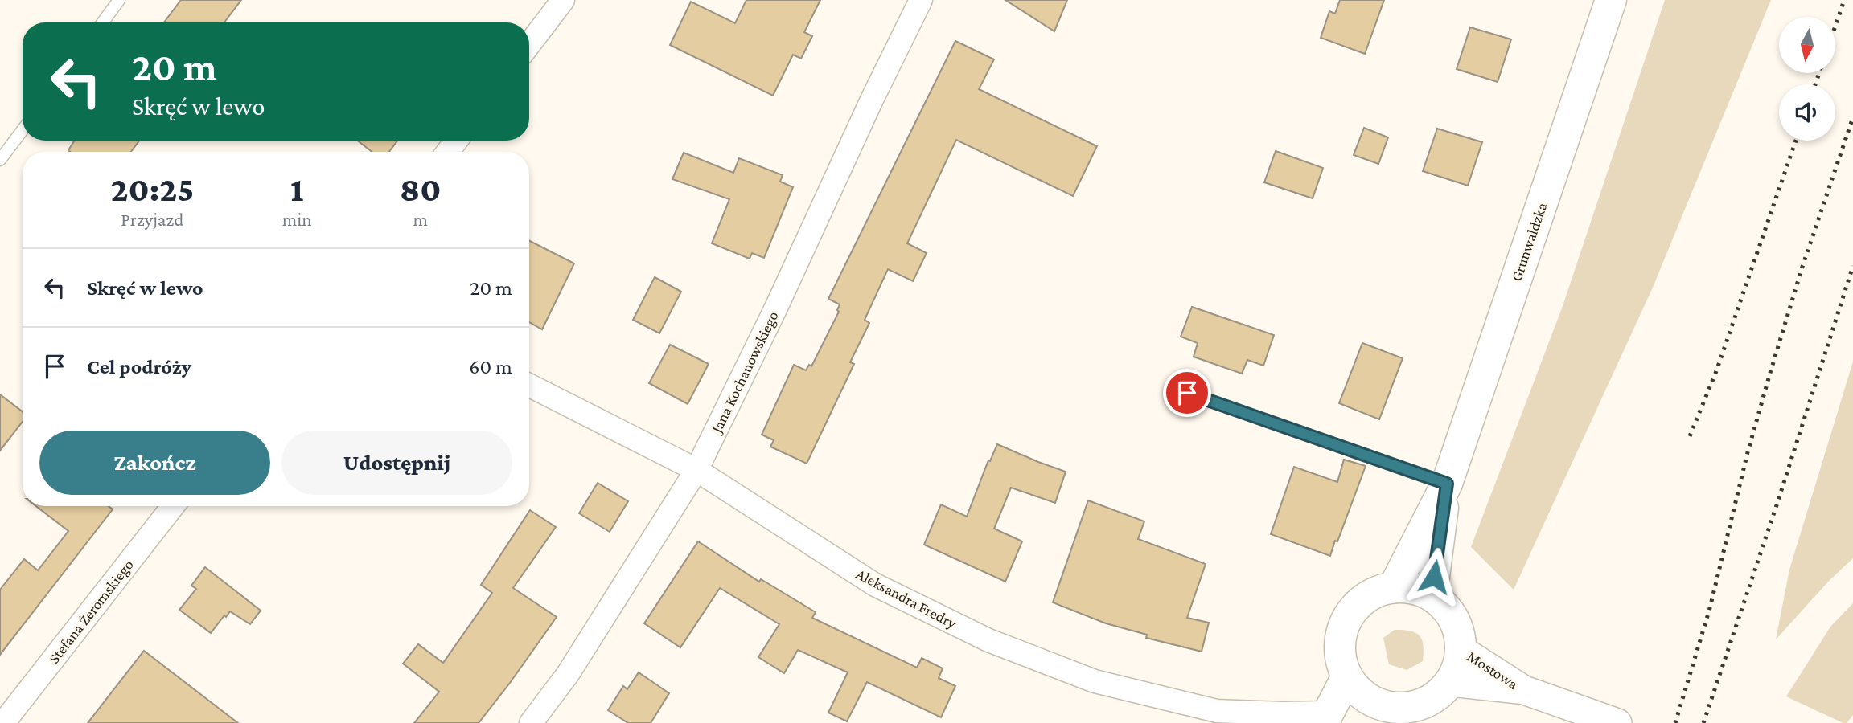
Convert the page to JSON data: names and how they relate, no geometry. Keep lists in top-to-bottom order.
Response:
{
  "streets": {
    "main road": ["Grunwaldzka"],
    "street": [
      "Jana Kochanowskiego",
      "Aleksandra Fredry",
      "Stefana Żeromskiego",
      "Mostowa"
    ]
  },
  "crossings": [
    ["Grunwaldzka", "Mostowa"],
    ["Jana Kochanowskiego", "Aleksandra Fredry"]
  ],
  "north": "bottom",
  "page": {
    "turn": ["20 m", "Skręć w lewo"],
    "eta": [
      "20:25",
      "Przyjazd",
      "1",
      "min",
      "80",
      "m"
    ],
    "list": [
      {
        "name": "Skręć w lewo",
        "value": "20 m"
      },
      {
        "name": "Cel podróży",
        "value": "60 m"
      }
    ],
    "buttons": ["Zakończ", "Udostępnij"]
  }
}
